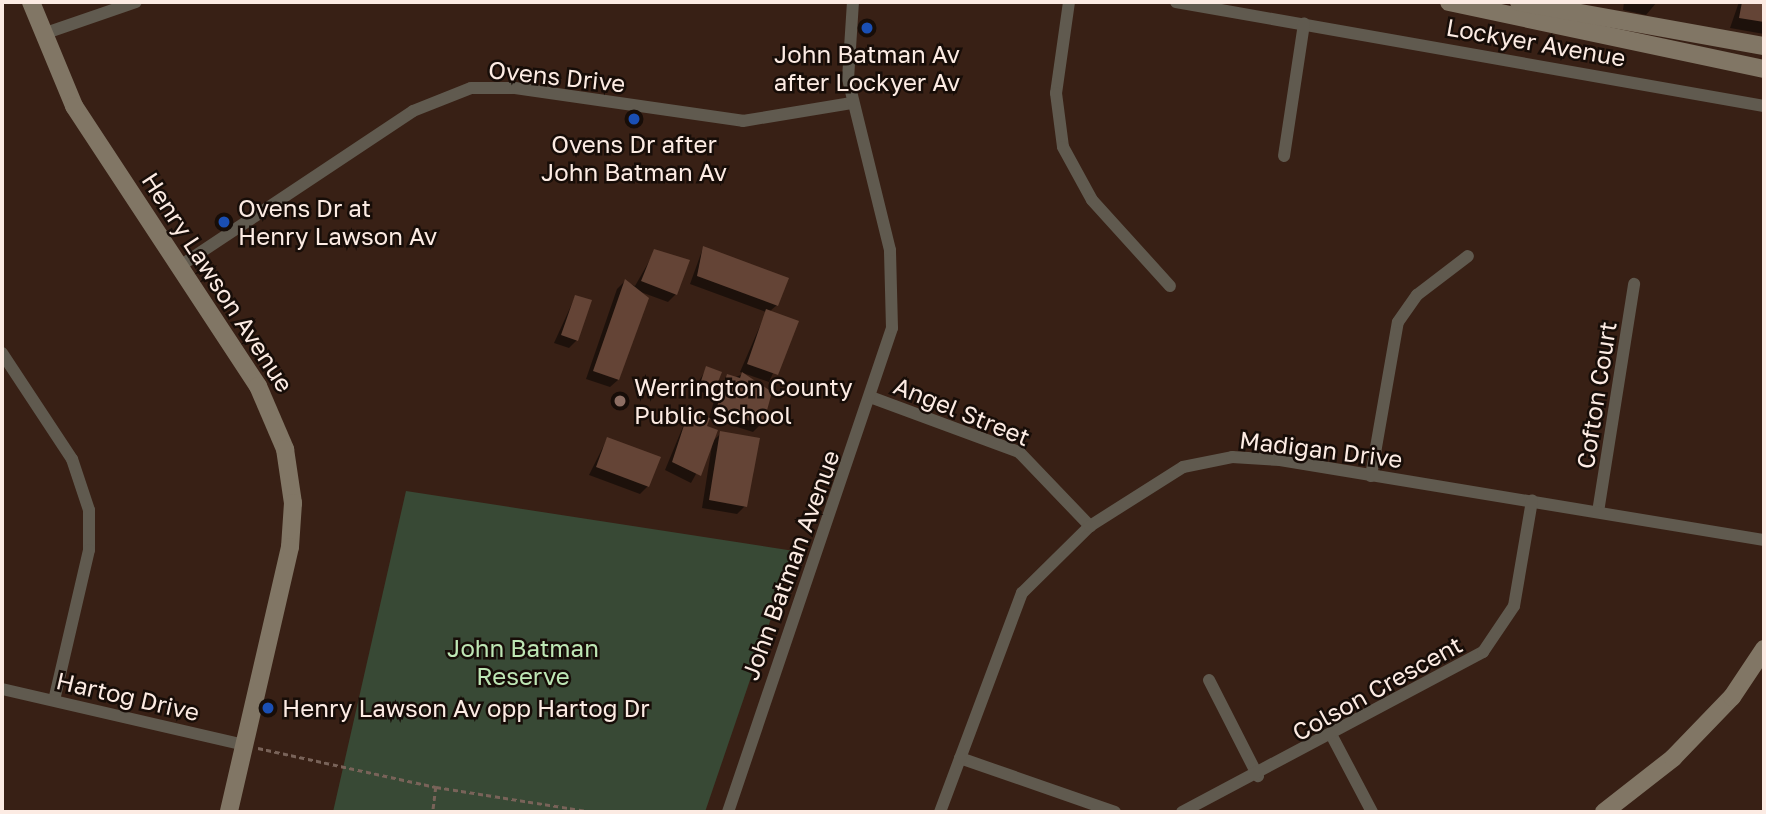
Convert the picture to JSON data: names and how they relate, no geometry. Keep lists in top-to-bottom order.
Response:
{
  "streets": {
    "street": [
      "Lockyer Avenue",
      "Ovens Drive",
      "Henry Lawson Avenue",
      "Cofton Court",
      "Angel Street",
      "Madigan Drive",
      "John Batman Avenue",
      "Colson Crescent",
      "Hartog Drive"
    ]
  },
  "crossings": [
    ["Ovens Drive", "Henry Lawson Avenue"],
    ["Ovens Drive", "John Batman Avenue"],
    ["Henry Lawson Avenue", "Hartog Drive"],
    ["Cofton Court", "Madigan Drive"],
    ["Angel Street", "Madigan Drive"],
    ["Angel Street", "John Batman Avenue"],
    ["Madigan Drive", "Colson Crescent"]
  ],
  "parks": ["John Batman Reserve"],
  "places": [
    "John Batman Av after Lockyer Av",
    "Ovens Dr after John Batman Av",
    "Ovens Dr at Henry Lawson Av",
    "Werrington County Public School",
    "Henry Lawson Av opp Hartog Dr"
  ]
}
